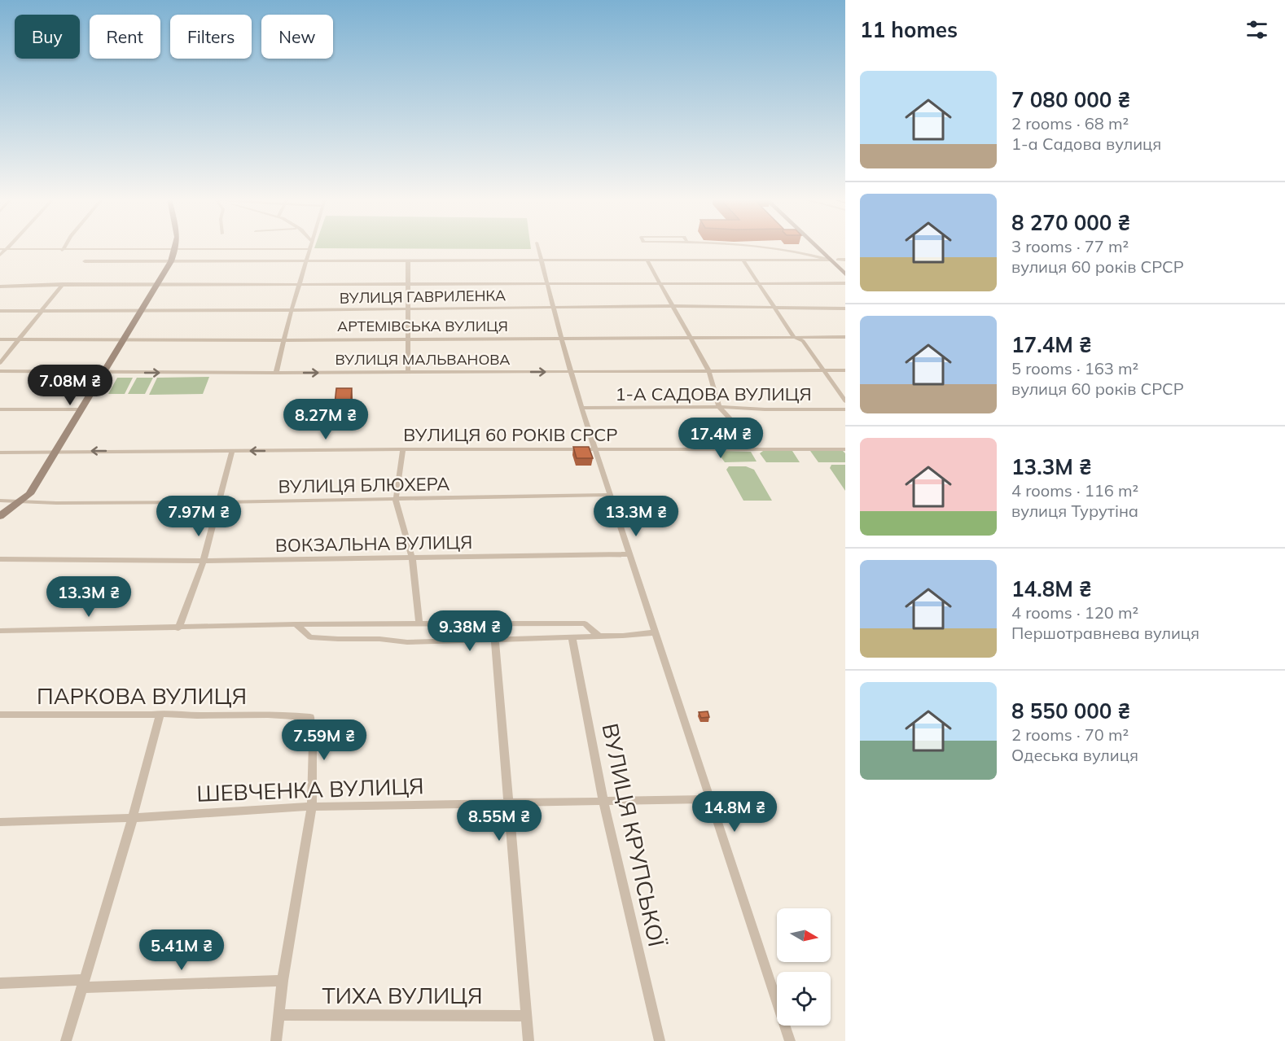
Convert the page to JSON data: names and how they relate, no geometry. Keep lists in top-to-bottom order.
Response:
{
  "streets": {
    "street": [
      "ВУЛИЦЯ ГАВРИЛЕНКА",
      "АРТЕМІВСЬКА ВУЛИЦЯ",
      "ВУЛИЦЯ МАЛЬВАНОВА",
      "1-А САДОВА ВУЛИЦЯ",
      "ВУЛИЦЯ 60 РОКІВ СРСР",
      "ВУЛИЦЯ БЛЮХЕРА",
      "ВОКЗАЛЬНА ВУЛИЦЯ",
      "ПАРКОВА ВУЛИЦЯ",
      "ШЕВЧЕНКА ВУЛИЦЯ",
      "ВУЛИЦЯ КРУПСЬКОЇ",
      "ТИХА ВУЛИЦЯ"
    ]
  },
  "crossings": [
    ["ПАРКОВА ВУЛИЦЯ", "ШЕВЧЕНКА ВУЛИЦЯ"],
    ["ШЕВЧЕНКА ВУЛИЦЯ", "ВУЛИЦЯ КРУПСЬКОЇ"]
  ],
  "one_way": ["ВУЛИЦЯ МАЛЬВАНОВА", "ВУЛИЦЯ 60 РОКІВ СРСР"],
  "north": "right",
  "page": {
    "heading": "11 homes",
    "chip": [
      "Buy",
      "Rent",
      "Filters",
      "New"
    ],
    "list": [
      {
        "name": "7 080 000 ₴",
        "note": "2 rooms · 68 m² · 1-а Садова вулиця"
      },
      {
        "name": "8 270 000 ₴",
        "note": "3 rooms · 77 m² · вулиця 60 років СРСР"
      },
      {
        "name": "17.4M ₴",
        "note": "5 rooms · 163 m² · вулиця 60 років СРСР"
      },
      {
        "name": "13.3M ₴",
        "note": "4 rooms · 116 m² · вулиця Турутіна"
      },
      {
        "name": "14.8M ₴",
        "note": "4 rooms · 120 m² · Першотравнева вулиця"
      },
      {
        "name": "8 550 000 ₴",
        "note": "2 rooms · 70 m² · Одеська вулиця"
      }
    ],
    "price": [
      "7.08M ₴",
      "8.27M ₴",
      "17.4M ₴",
      "7.97M ₴",
      "13.3M ₴",
      "13.3M ₴",
      "9.38M ₴",
      "7.59M ₴",
      "14.8M ₴",
      "8.55M ₴",
      "5.41M ₴"
    ]
  }
}
